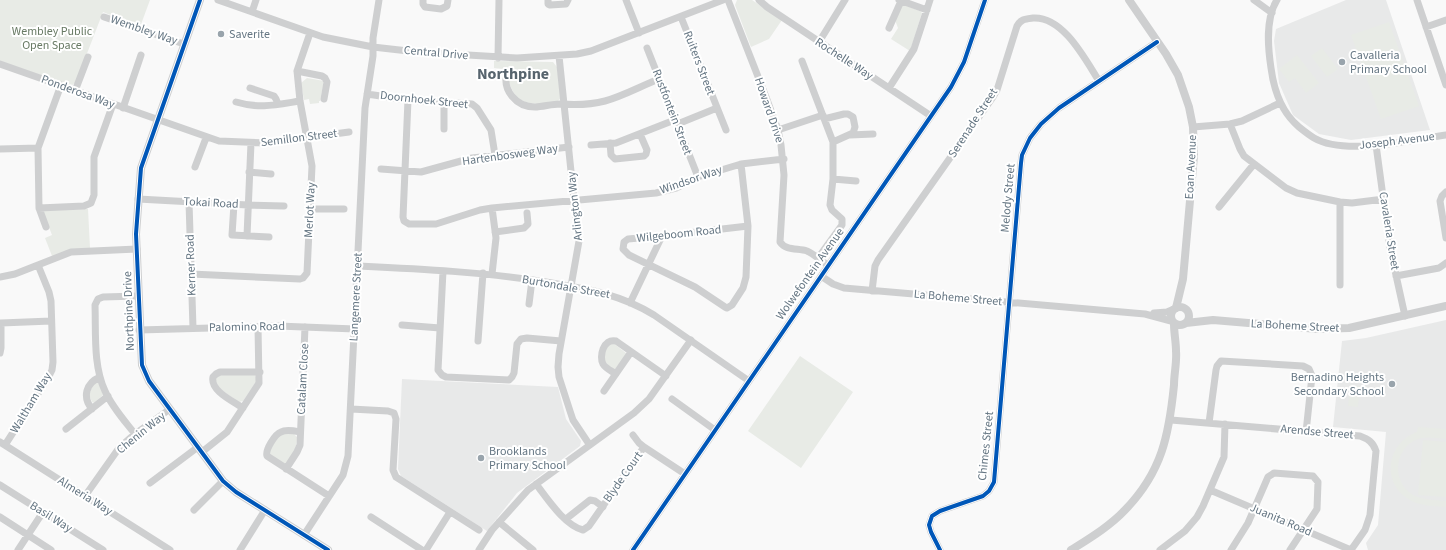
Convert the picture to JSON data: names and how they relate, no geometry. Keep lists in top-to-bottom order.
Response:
{
  "streets": {
    "street": [
      "Wembley Way",
      "Central Drive",
      "Rochelle Way",
      "Ruiters Street",
      "Ponderosa Way",
      "Doornhoek Street",
      "Howard Drive",
      "Rustfontein Street",
      "Serenade Street",
      "Semillon Street",
      "Joseph Avenue",
      "Hartenbosweg Way",
      "Eoan Avenue",
      "Windsor Way",
      "Melody Street",
      "Tokai Road",
      "Arlington Way",
      "Merlot Way",
      "Cavaleria Street",
      "Wilgeboom Road",
      "Kerner Road",
      "Wolwefontein Avenue",
      "Burtondale Street",
      "Langemere Street",
      "La Boheme Street",
      "Northpine Drive",
      "Palomino Road",
      "Catalam Close",
      "Waltham Way",
      "Arendse Street",
      "Chenin Way",
      "Chimes Street",
      "Blyde Court",
      "Almeria Way",
      "Basil Way",
      "Juanita Road"
    ]
  },
  "crossings": [
    ["Wembley Way", "Northpine Drive"],
    ["Central Drive", "Ruiters Street"],
    ["Central Drive", "Arlington Way"],
    ["Central Drive", "Merlot Way"],
    ["Central Drive", "Langemere Street"],
    ["Rochelle Way", "Wolwefontein Avenue"],
    ["Ruiters Street", "Rustfontein Street"],
    ["Ponderosa Way", "Semillon Street"],
    ["Ponderosa Way", "Northpine Drive"],
    ["Doornhoek Street", "Hartenbosweg Way"],
    ["Doornhoek Street", "Langemere Street"],
    ["Howard Drive", "Windsor Way"],
    ["Howard Drive", "Wolwefontein Avenue"],
    ["Rustfontein Street", "Windsor Way"],
    ["Serenade Street", "Melody Street"],
    ["Serenade Street", "La Boheme Street"],
    ["Semillon Street", "Merlot Way"],
    ["Semillon Street", "Northpine Drive"],
    ["Joseph Avenue", "Cavaleria Street"],
    ["Hartenbosweg Way", "Windsor Way"],
    ["Hartenbosweg Way", "Arlington Way"],
    ["Eoan Avenue", "Melody Street"],
    ["Eoan Avenue", "La Boheme Street"],
    ["Windsor Way", "Arlington Way"],
    ["Melody Street", "La Boheme Street"],
    ["Melody Street", "Chimes Street"],
    ["Tokai Road", "Kerner Road"],
    ["Tokai Road", "Northpine Drive"],
    ["Arlington Way", "Burtondale Street"],
    ["Merlot Way", "Kerner Road"],
    ["Cavaleria Street", "La Boheme Street"],
    ["Kerner Road", "Palomino Road"],
    ["Wolwefontein Avenue", "Burtondale Street"],
    ["Wolwefontein Avenue", "La Boheme Street"],
    ["Wolwefontein Avenue", "Blyde Court"],
    ["Burtondale Street", "Langemere Street"],
    ["Langemere Street", "Northpine Drive"],
    ["Langemere Street", "Palomino Road"],
    ["Langemere Street", "Catalam Close"],
    ["La Boheme Street", "Chimes Street"],
    ["Northpine Drive", "Palomino Road"],
    ["Northpine Drive", "Chenin Way"],
    ["Palomino Road", "Catalam Close"],
    ["Waltham Way", "Almeria Way"],
    ["Arendse Street", "Juanita Road"],
    ["Chenin Way", "Almeria Way"]
  ],
  "districts": ["Northpine"],
  "parks": ["Wembley Public Open Space"],
  "places": [
    "Saverite",
    "Cavalleria Primary School",
    "Bernadino Heights Secondary School",
    "Brooklands Primary School"
  ]
}
